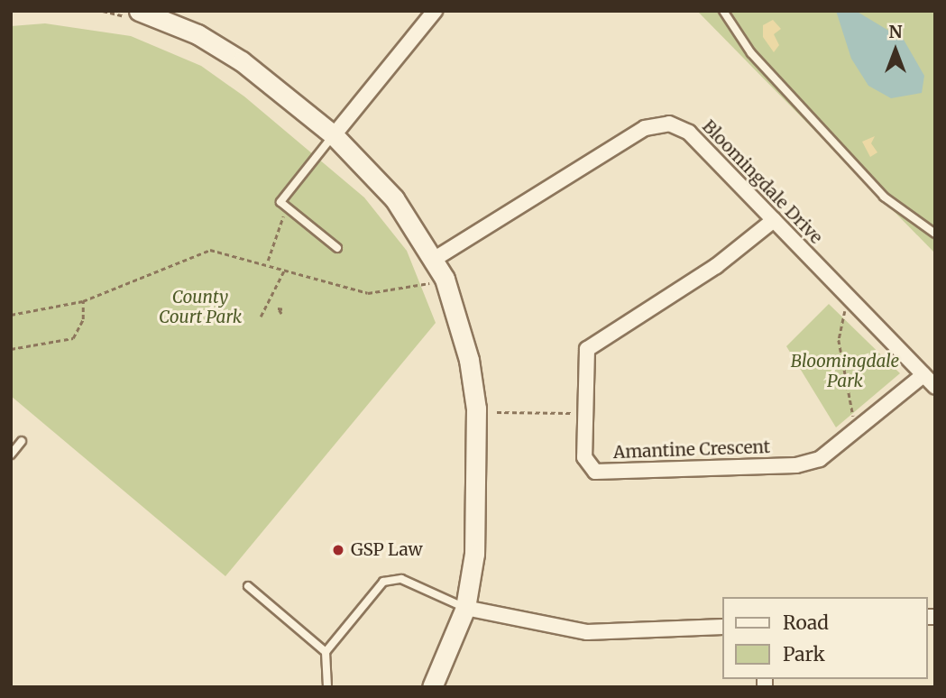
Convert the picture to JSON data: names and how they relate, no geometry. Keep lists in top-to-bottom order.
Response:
{
  "streets": {
    "street": ["Bloomingdale Drive", "Amantine Crescent"]
  },
  "crossings": [
    ["Bloomingdale Drive", "Amantine Crescent"]
  ],
  "parks": ["County Court Park", "Bloomingdale Park"],
  "places": ["GSP Law"],
  "legend": ["Road", "Park"],
  "north": "top"
}
